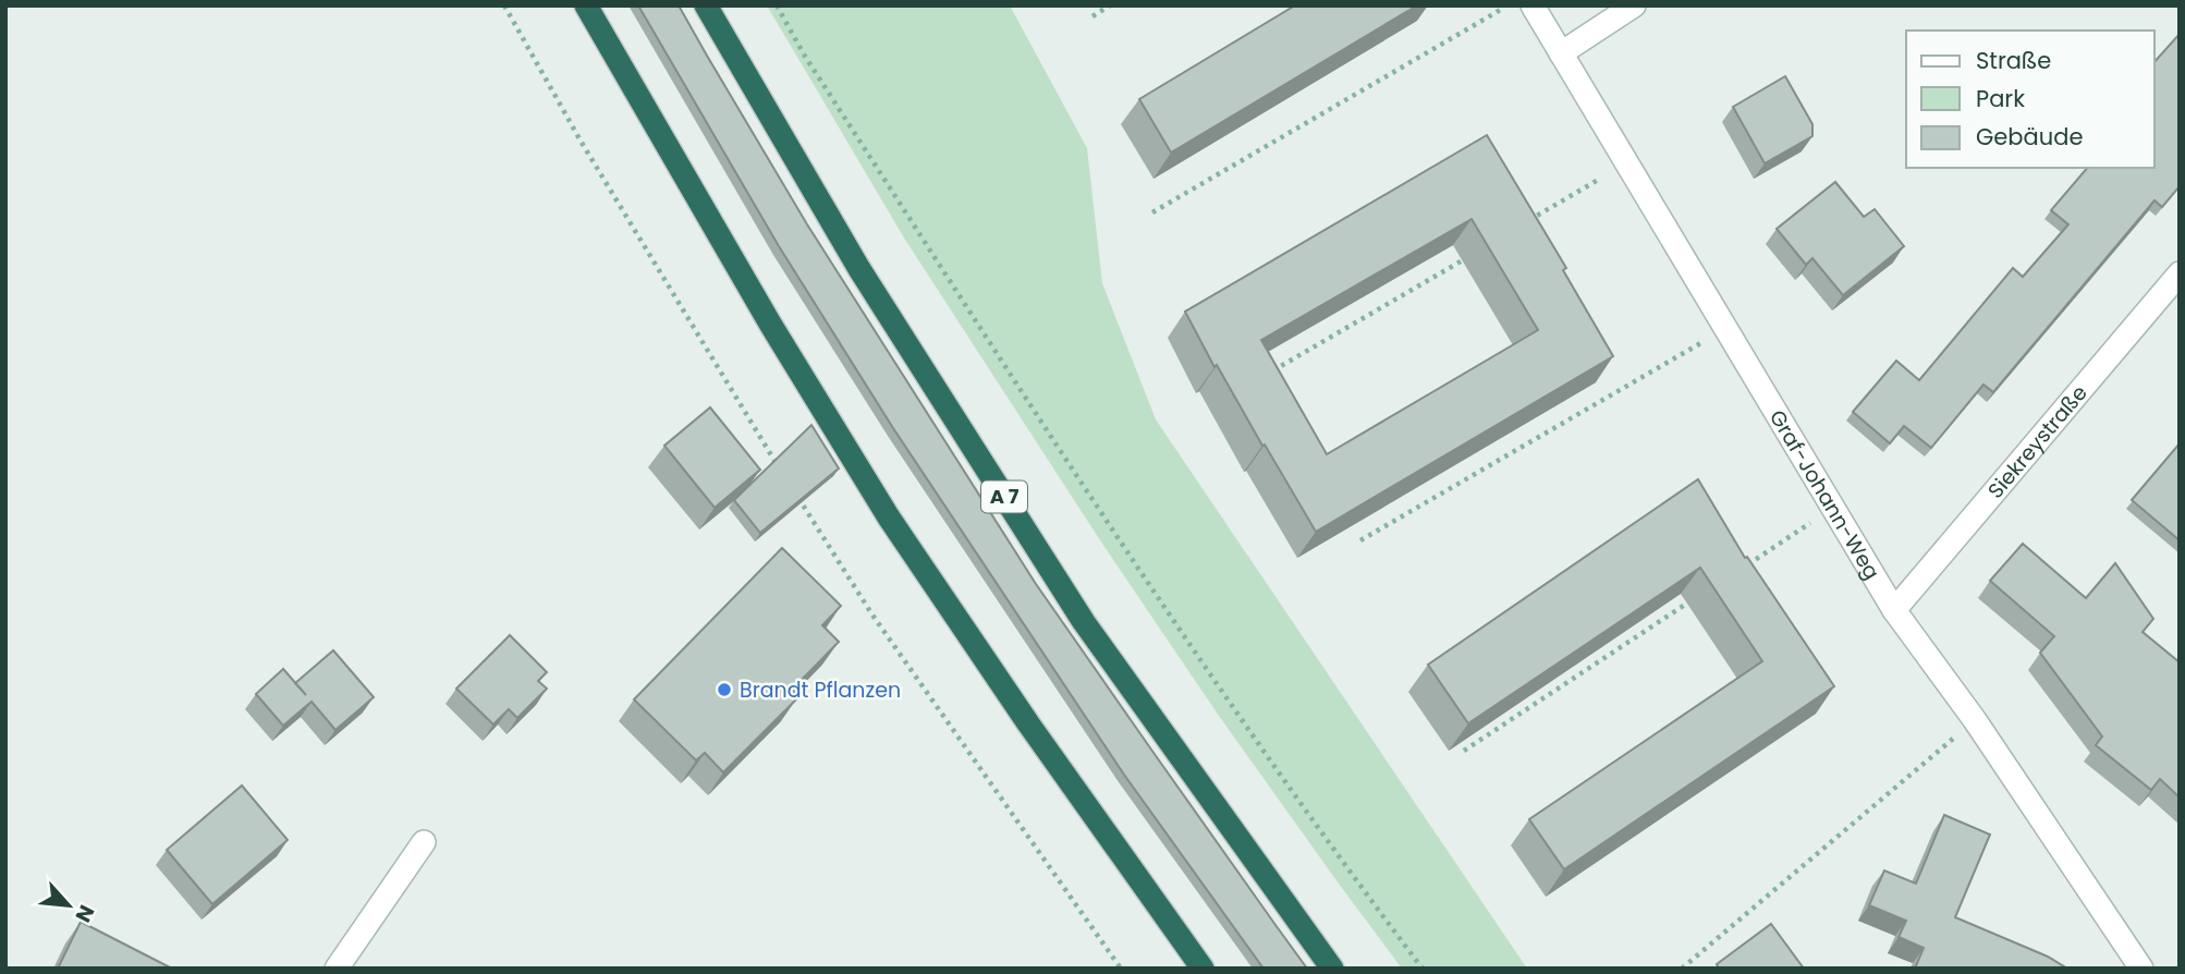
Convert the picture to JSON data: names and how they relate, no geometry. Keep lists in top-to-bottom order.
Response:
{
  "streets": {
    "highway": ["A 7"],
    "street": ["Siekreystraße", "Graf-Johann-Weg"]
  },
  "crossings": [
    ["Siekreystraße", "Graf-Johann-Weg"]
  ],
  "places": ["Brandt Pflanzen"],
  "legend": ["Straße", "Park", "Gebäude"],
  "north": "bottom right"
}
